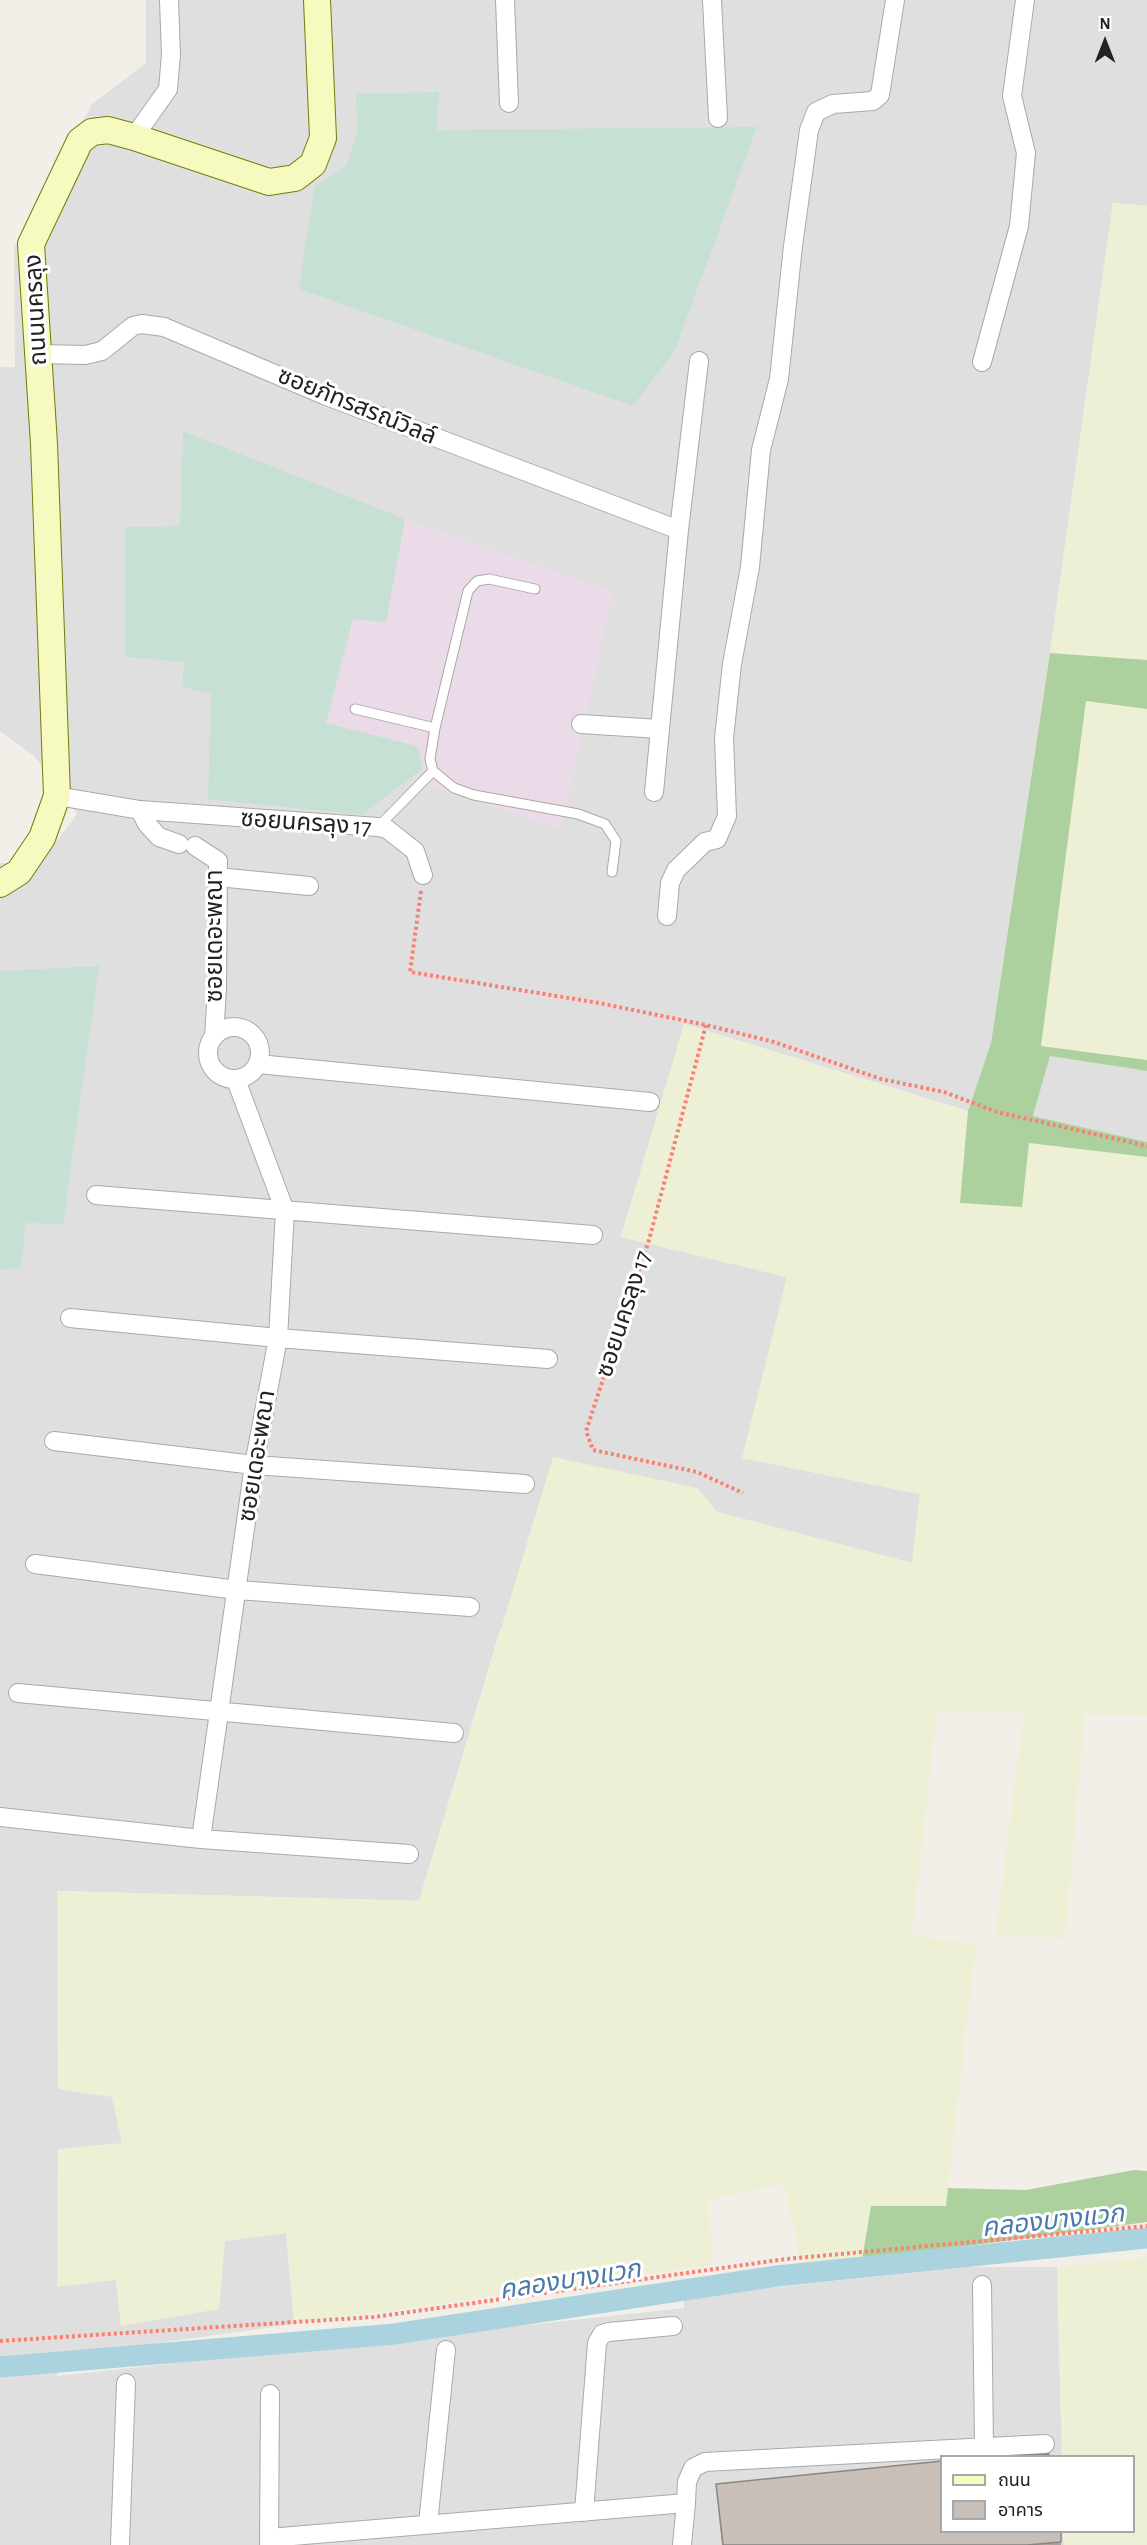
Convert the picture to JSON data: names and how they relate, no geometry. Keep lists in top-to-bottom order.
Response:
{
  "streets": {
    "street": [
      "ถนนนครลุง",
      "ซอยภัทรสรณ์วิลล์",
      "ซอยนครลุง 17",
      "ซอยเดอะพณา"
    ]
  },
  "crossings": [
    ["ถนนนครลุง", "ซอยภัทรสรณ์วิลล์"],
    ["ถนนนครลุง", "ซอยนครลุง 17"],
    ["ซอยนครลุง 17", "ซอยเดอะพณา"]
  ],
  "water": ["คลองบางแวก"],
  "legend": ["ถนน", "อาคาร"],
  "north": "top"
}
